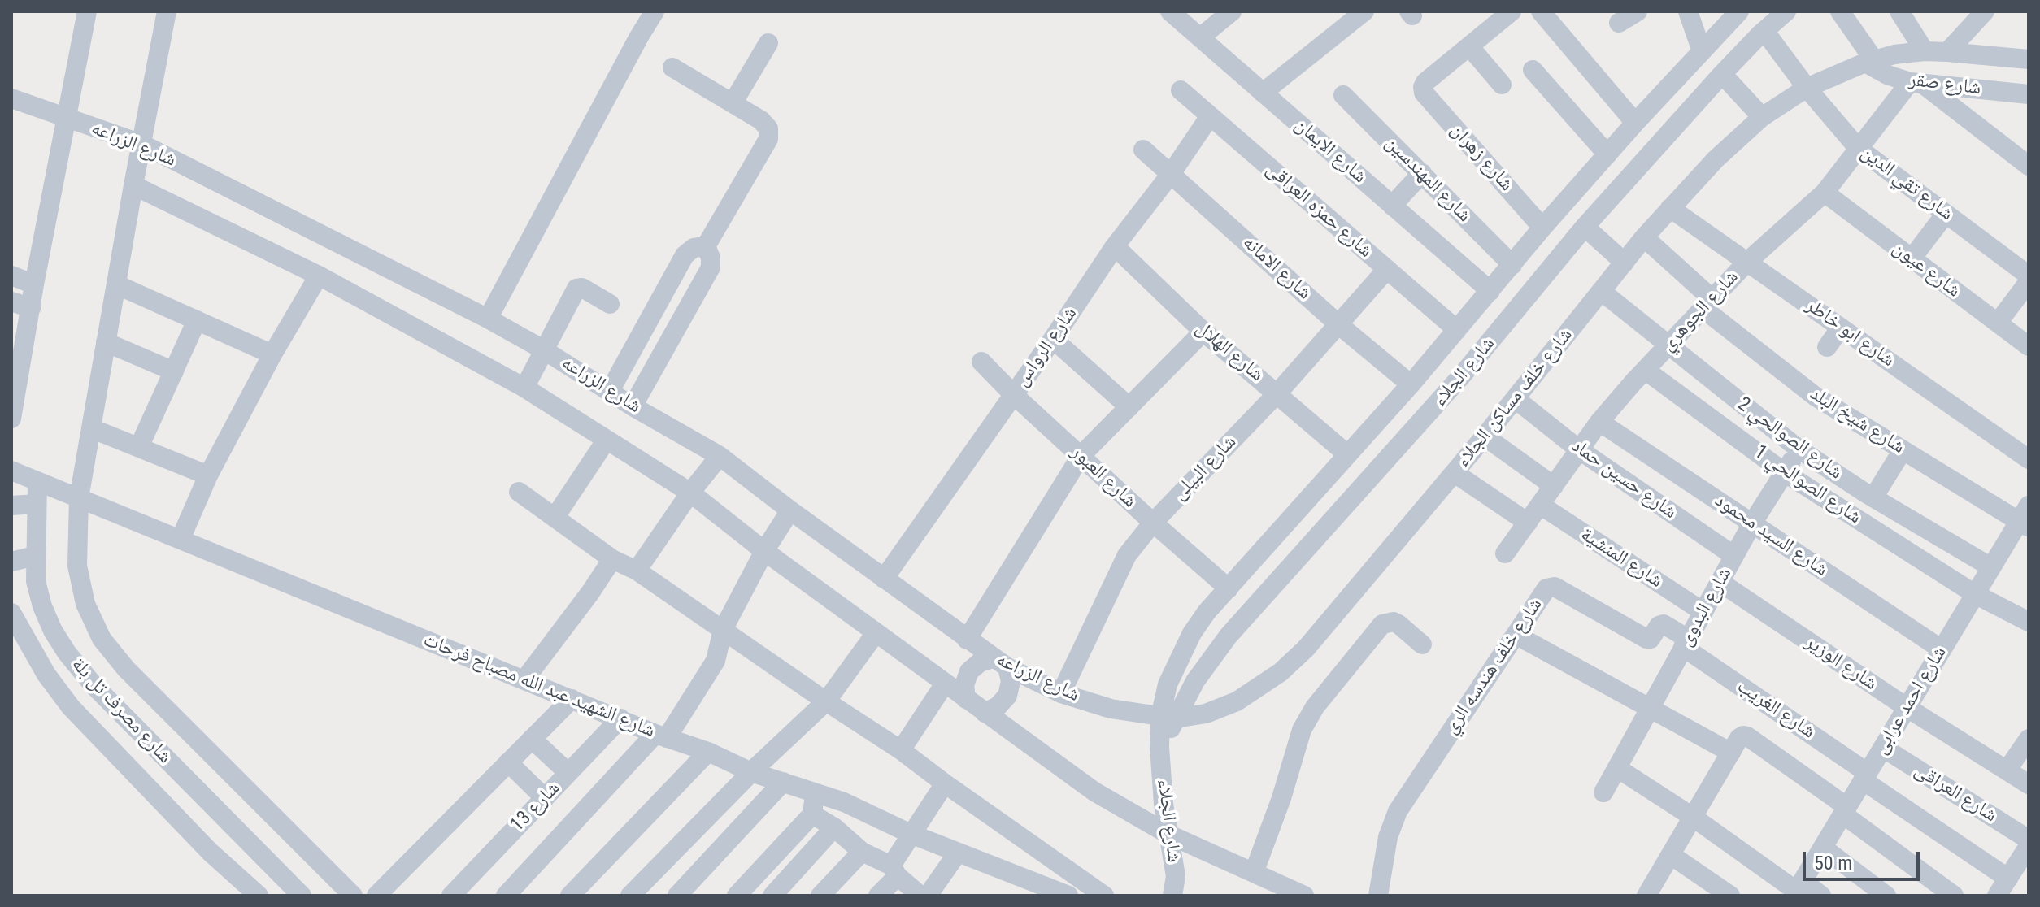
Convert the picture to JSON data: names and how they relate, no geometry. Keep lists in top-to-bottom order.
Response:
{
  "streets": {
    "street": [
      "شارع صقر",
      "شارع الزراعه",
      "شارع الايمان",
      "شارع زهران",
      "شارع المهندسين",
      "شارع تقي الدين",
      "شارع حمزه العراقى",
      "شارع الامانه",
      "شارع عيون",
      "شارع الجوهري",
      "شارع ابو خاطر",
      "شارع الرواس",
      "شارع الهلال",
      "شارع الجلاء",
      "شارع خلف مساكن الجلاء",
      "شارع شيخ البلد",
      "شارع الصوالحي 2",
      "شارع البيلى",
      "شارع العبور",
      "شارع حسين حماد",
      "شارع الصوالحي 1",
      "شارع السيد محمود",
      "شارع المنشية",
      "شارع البدوى",
      "شارع الوزير",
      "شارع خلف هندسه الري",
      "شارع الشهيد عبد الله مصباح فرحات",
      "شارع احمد عرابى",
      "شارع الغريب",
      "شارع مصرف تل بلة",
      "شارع العراقى",
      "شارع 13"
    ]
  },
  "crossings": [
    ["شارع صقر", "شارع الجوهري"],
    ["شارع صقر", "شارع خلف مساكن الجلاء"],
    ["شارع الزراعه", "شارع الرواس"],
    ["شارع الزراعه", "شارع الجلاء"],
    ["شارع الزراعه", "شارع خلف مساكن الجلاء"],
    ["شارع الزراعه", "شارع البيلى"],
    ["شارع الزراعه", "شارع مصرف تل بلة"],
    ["شارع الايمان", "شارع الجلاء"],
    ["شارع زهران", "شارع الجلاء"],
    ["شارع المهندسين", "شارع الجلاء"],
    ["شارع تقي الدين", "شارع عيون"],
    ["شارع تقي الدين", "شارع الجوهري"],
    ["شارع تقي الدين", "شارع الجلاء"],
    ["شارع تقي الدين", "شارع خلف مساكن الجلاء"],
    ["شارع حمزه العراقى", "شارع الرواس"],
    ["شارع حمزه العراقى", "شارع الجلاء"],
    ["شارع حمزه العراقى", "شارع البيلى"],
    ["شارع الامانه", "شارع الرواس"],
    ["شارع الامانه", "شارع الجلاء"],
    ["شارع الامانه", "شارع البيلى"],
    ["شارع عيون", "شارع الجوهري"],
    ["شارع الجوهري", "شارع ابو خاطر"],
    ["شارع الجوهري", "شارع شيخ البلد"],
    ["شارع الجوهري", "شارع الصوالحي 2"],
    ["شارع الجوهري", "شارع حسين حماد"],
    ["شارع الجوهري", "شارع الصوالحي 1"],
    ["شارع الجوهري", "شارع السيد محمود"],
    ["شارع الجوهري", "شارع المنشية"],
    ["شارع ابو خاطر", "شارع خلف مساكن الجلاء"],
    ["شارع الرواس", "شارع الهلال"],
    ["شارع الرواس", "شارع العبور"],
    ["شارع الهلال", "شارع الجلاء"],
    ["شارع الهلال", "شارع البيلى"],
    ["شارع الجلاء", "شارع خلف مساكن الجلاء"],
    ["شارع الجلاء", "شارع العبور"],
    ["شارع خلف مساكن الجلاء", "شارع شيخ البلد"],
    ["شارع خلف مساكن الجلاء", "شارع الصوالحي 2"],
    ["شارع خلف مساكن الجلاء", "شارع حسين حماد"],
    ["شارع شيخ البلد", "شارع احمد عرابى"],
    ["شارع الصوالحي 2", "شارع البدوى"],
    ["شارع الصوالحي 2", "شارع احمد عرابى"],
    ["شارع البيلى", "شارع العبور"],
    ["شارع حسين حماد", "شارع البدوى"],
    ["شارع الصوالحي 1", "شارع البدوى"],
    ["شارع الصوالحي 1", "شارع احمد عرابى"],
    ["شارع السيد محمود", "شارع البدوى"],
    ["شارع السيد محمود", "شارع احمد عرابى"],
    ["شارع المنشية", "شارع البدوى"],
    ["شارع البدوى", "شارع الوزير"],
    ["شارع البدوى", "شارع خلف هندسه الري"],
    ["شارع البدوى", "شارع الغريب"],
    ["شارع الوزير", "شارع احمد عرابى"],
    ["شارع خلف هندسه الري", "شارع الغريب"],
    ["شارع الشهيد عبد الله مصباح فرحات", "شارع مصرف تل بلة"],
    ["شارع الشهيد عبد الله مصباح فرحات", "شارع 13"],
    ["شارع احمد عرابى", "شارع الغريب"],
    ["شارع احمد عرابى", "شارع العراقى"]
  ],
  "scale_bar": "50 m"
}
